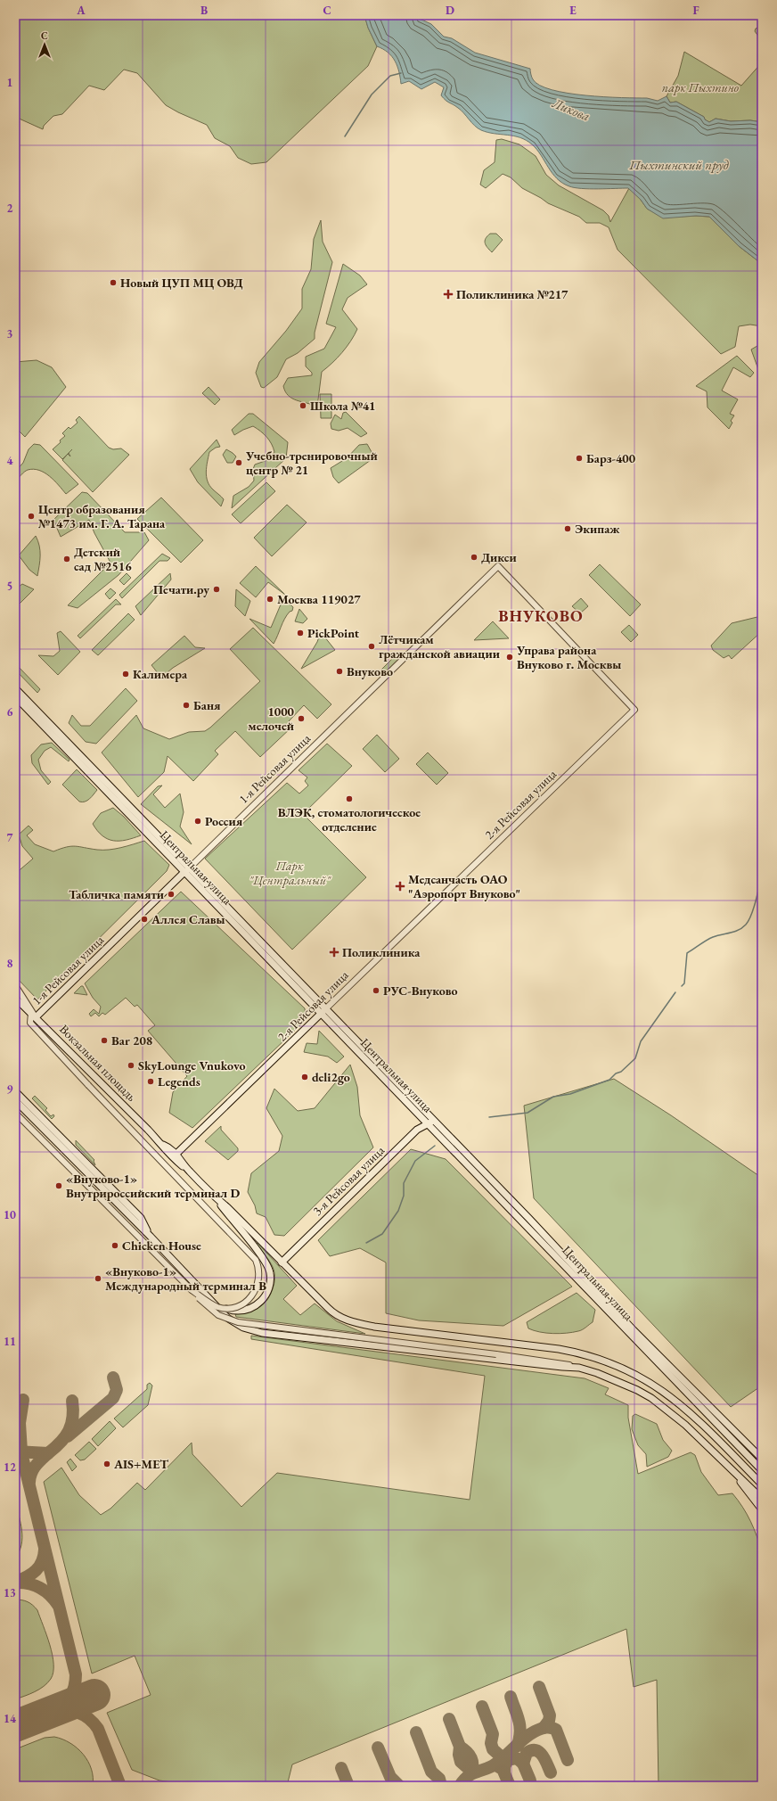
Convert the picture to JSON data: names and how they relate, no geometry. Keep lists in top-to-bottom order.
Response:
{
  "streets": {
    "main road": [
      "1-я Рейсовая улица",
      "2-я Рейсовая улица",
      "Центральная улица",
      "Вокзальная площадь",
      "3-я Рейсовая улица"
    ]
  },
  "crossings": [
    ["1-я Рейсовая улица", "2-я Рейсовая улица"],
    ["1-я Рейсовая улица", "Центральная улица"],
    ["1-я Рейсовая улица", "Вокзальная площадь"],
    ["2-я Рейсовая улица", "Центральная улица"],
    ["2-я Рейсовая улица", "Вокзальная площадь"],
    ["Центральная улица", "3-я Рейсовая улица"],
    ["Вокзальная площадь", "3-я Рейсовая улица"]
  ],
  "districts": ["ВНУКОВО"],
  "water": ["Ликова", "Пыхтинский пруд"],
  "parks": ["парк Пыхтино", "Парк \"Центральный\""],
  "places": {
    "other": [
      "Новый ЦУП МЦ ОВД",
      "Школа №41",
      "Барз-400",
      "Учебно-тренировочный центр № 21",
      "Центр образования №1473 им. Г. А. Тарана",
      "Экипаж",
      "Дикси",
      "Детский сад №2516",
      "Печати.ру",
      "Москва 119027",
      "PickPoint",
      "Лётчикам гражданской авиации",
      "Управа района Внуково г. Москвы",
      "Внуково",
      "Калимера",
      "Баня",
      "1000 мелочей",
      "ВЛЭК, стоматологическое отделение",
      "Россия",
      "Табличка памяти",
      "Аллея Славы",
      "РУС-Внуково",
      "Bar 208",
      "SkyLounge Vnukovo",
      "deli2go",
      "Legends",
      "«Внуково-1» Внутрироссийский терминал D",
      "Chicken House",
      "«Внуково-1» Международный терминал B",
      "AIS+MET"
    ],
    "health": ["Поликлиника №217", "Медсанчасть ОАО \"Аэропорт Внуково\"", "Поликлиника"]
  },
  "north": "top",
  "grid": {
    "columns": [
      "A",
      "B",
      "C",
      "D",
      "E",
      "F"
    ],
    "rows": [
      "1",
      "2",
      "3",
      "4",
      "5",
      "6",
      "7",
      "8",
      "9",
      "10",
      "11",
      "12",
      "13",
      "14"
    ]
  }
}
